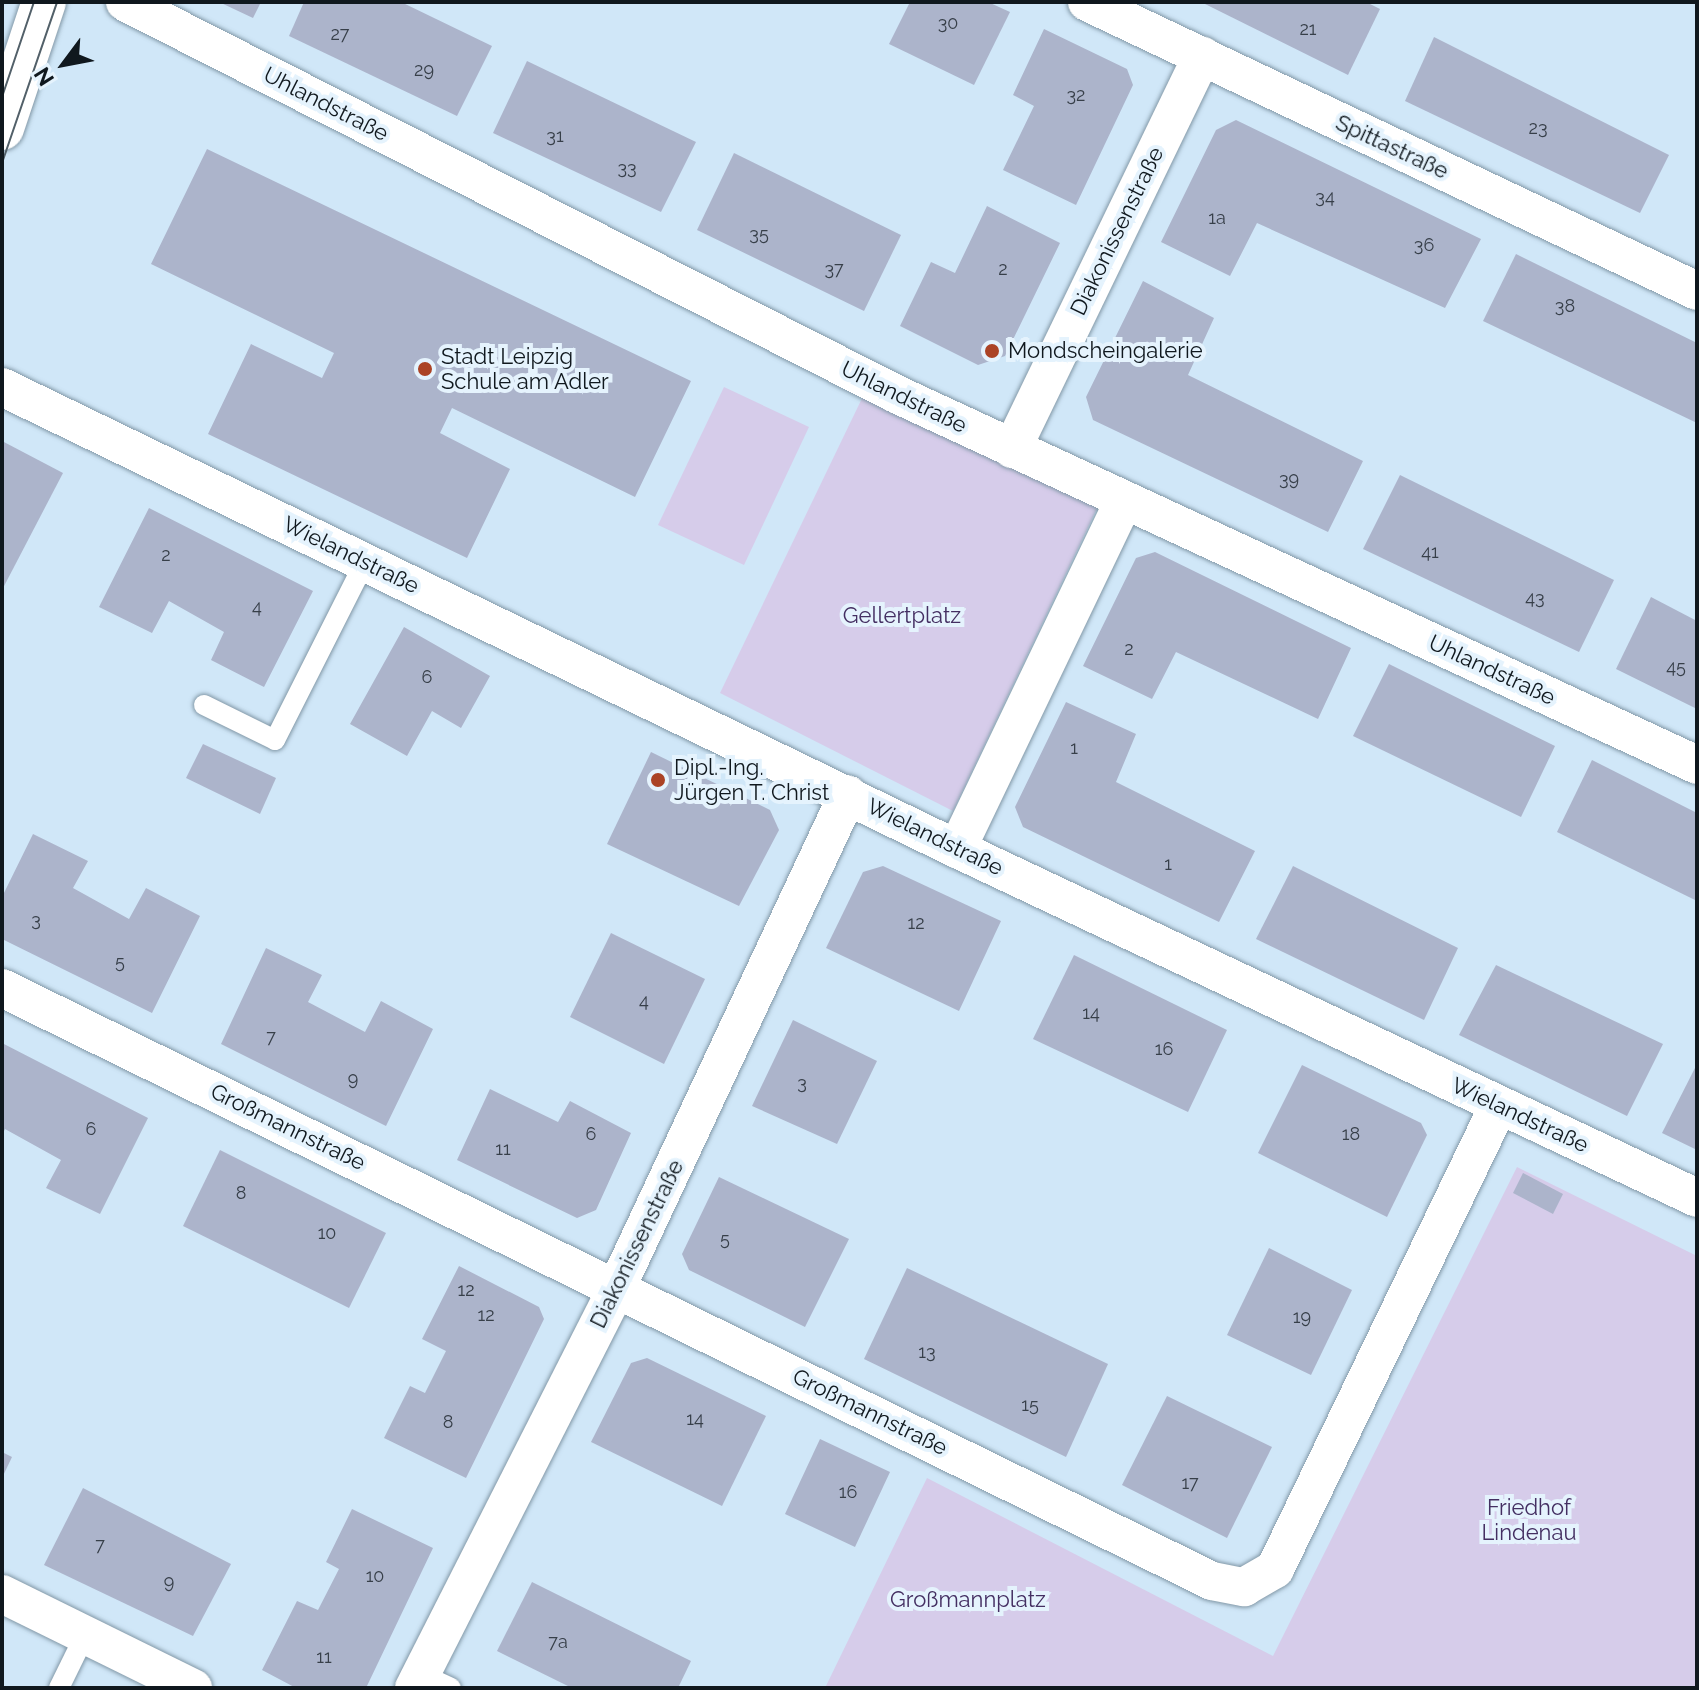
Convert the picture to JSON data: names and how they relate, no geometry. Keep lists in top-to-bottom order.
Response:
{
  "streets": {
    "street": [
      "Uhlandstraße",
      "Spittastraße",
      "Diakonissenstraße",
      "Wielandstraße",
      "Großmannstraße"
    ]
  },
  "crossings": [
    ["Uhlandstraße", "Diakonissenstraße"],
    ["Spittastraße", "Diakonissenstraße"],
    ["Diakonissenstraße", "Wielandstraße"],
    ["Diakonissenstraße", "Großmannstraße"],
    ["Wielandstraße", "Großmannstraße"]
  ],
  "parks": ["Gellertplatz", "Friedhof Lindenau", "Großmannplatz"],
  "places": ["Mondscheingalerie", "Stadt Leipzig Schule am Adler", "Dipl.-Ing. Jürgen T. Christ"],
  "house_numbers": [
    "30",
    "21",
    "27",
    "29",
    "32",
    "23",
    "31",
    "33",
    "34",
    "1a",
    "35",
    "36",
    "37",
    "2",
    "38",
    "39",
    "41",
    "2",
    "43",
    "4",
    "2",
    "45",
    "6",
    "1",
    "1",
    "3",
    "12",
    "5",
    "4",
    "14",
    "7",
    "16",
    "9",
    "3",
    "6",
    "6",
    "18",
    "11",
    "8",
    "10",
    "5",
    "12",
    "12",
    "19",
    "13",
    "15",
    "14",
    "8",
    "17",
    "16",
    "7",
    "10",
    "9",
    "7a",
    "11"
  ],
  "north": "bottom left"
}
